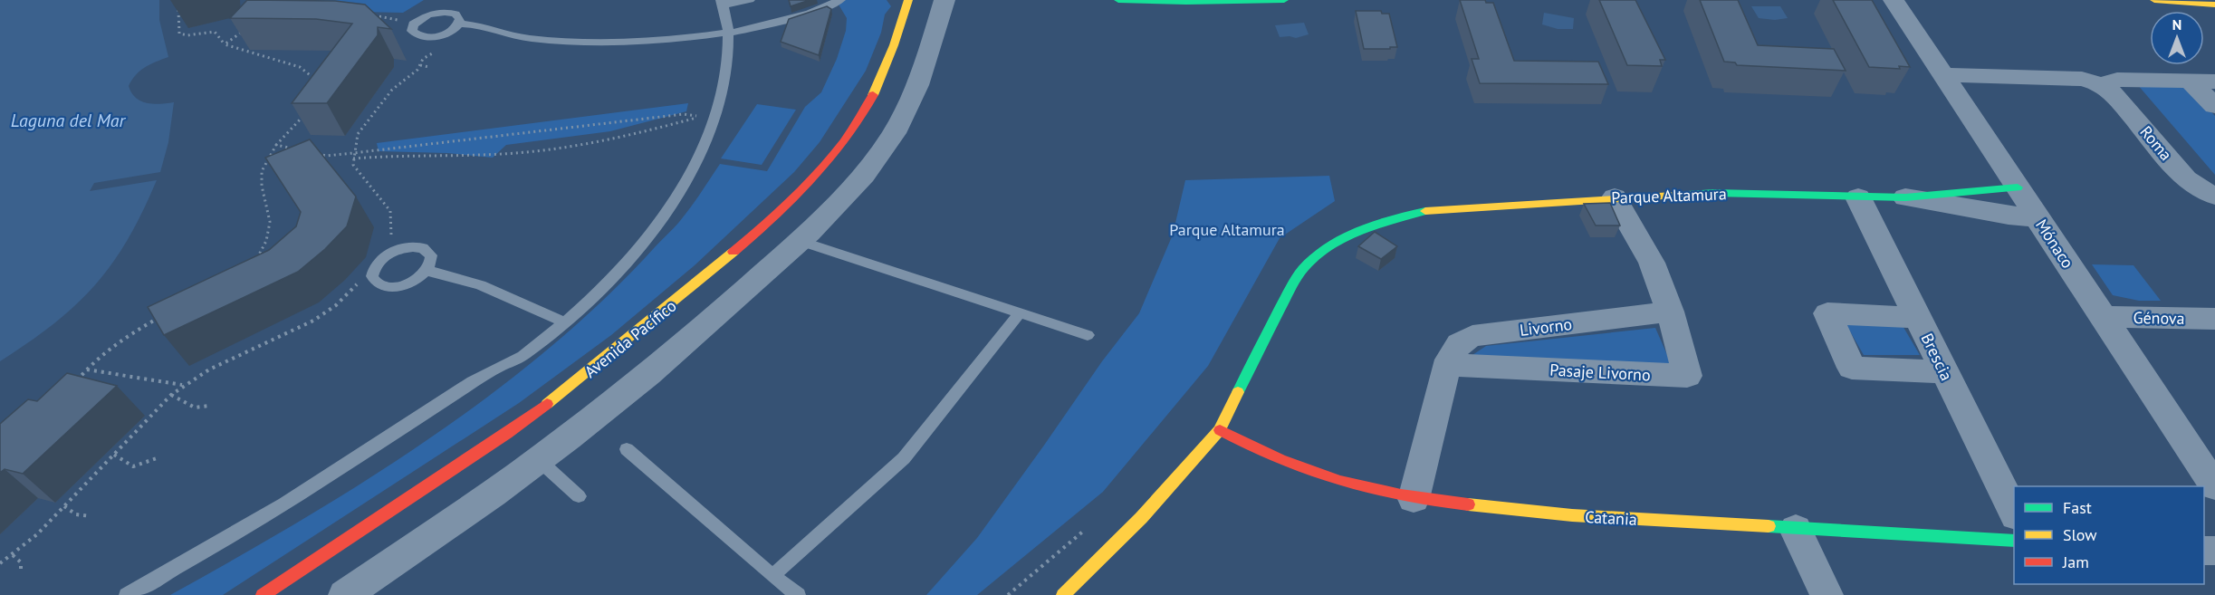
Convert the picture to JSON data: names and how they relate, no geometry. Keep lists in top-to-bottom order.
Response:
{
  "streets": {
    "street": [
      "Roma",
      "Parque Altamura",
      "Mónaco",
      "Génova",
      "Livorno",
      "Avenida Pacífico",
      "Brescia",
      "Pasaje Livorno",
      "Catania"
    ]
  },
  "crossings": [
    ["Roma", "Mónaco"],
    ["Parque Altamura", "Mónaco"],
    ["Parque Altamura", "Brescia"],
    ["Parque Altamura", "Catania"],
    ["Mónaco", "Génova"],
    ["Livorno", "Pasaje Livorno"],
    ["Livorno", "Catania"]
  ],
  "water": ["Laguna del Mar"],
  "parks": ["Parque Altamura"],
  "legend": ["Fast", "Slow", "Jam"],
  "north": "top"
}
